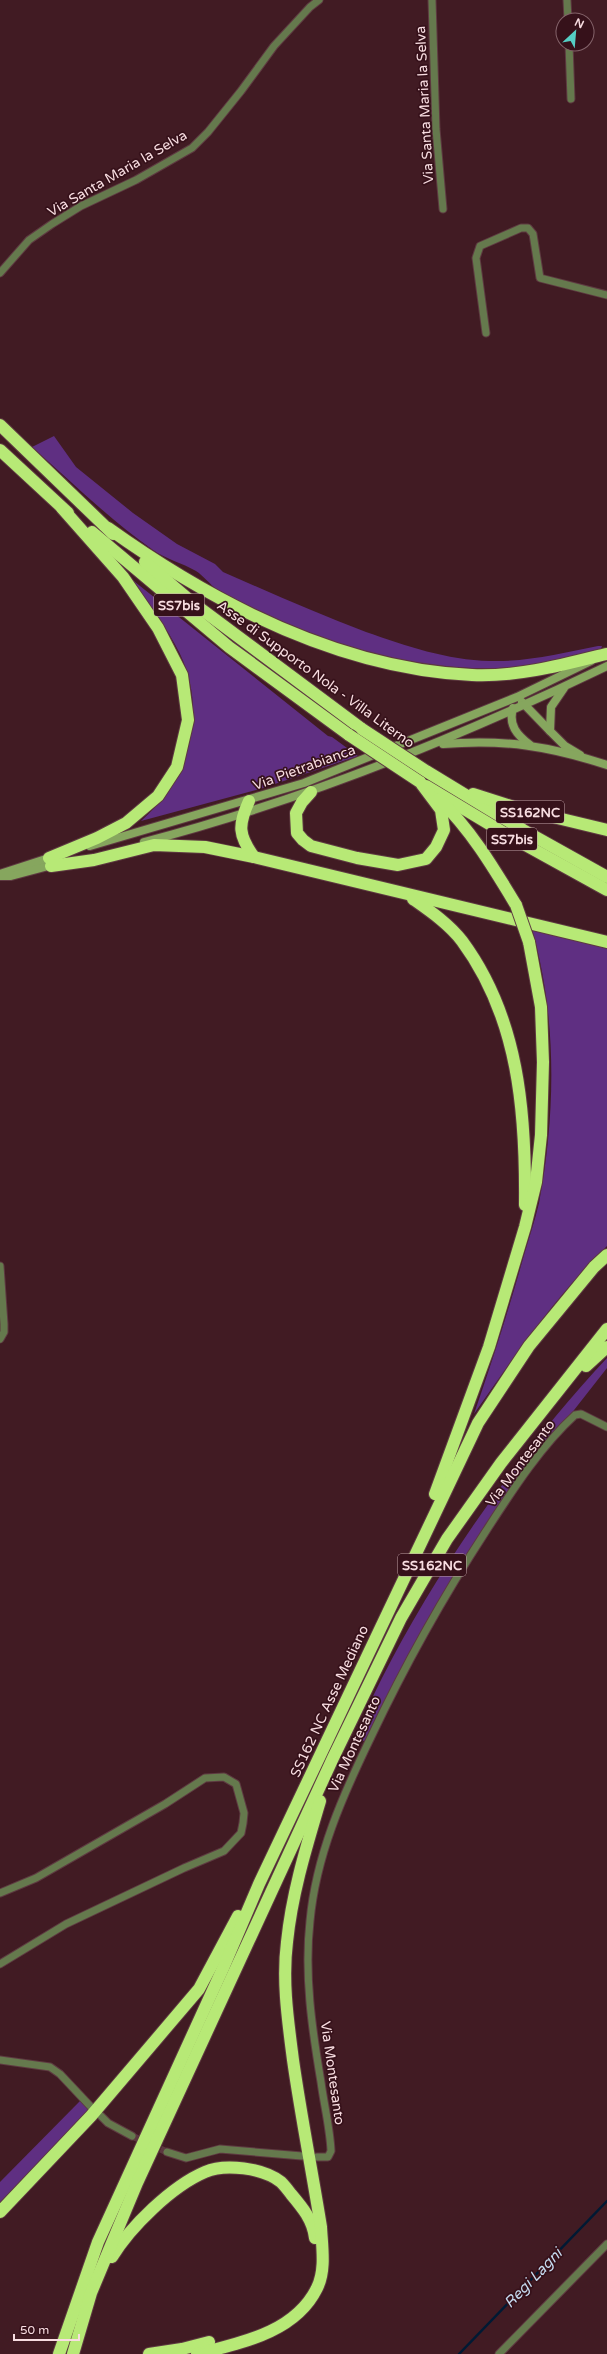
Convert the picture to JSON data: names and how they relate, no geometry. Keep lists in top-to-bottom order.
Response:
{
  "streets": {
    "highway": [
      "SS7bis",
      "Asse di Supporto Nola - Villa Literno",
      "SS162NC",
      "SS162 NC Asse Mediano"
    ],
    "main road": ["Via Pietrabianca"],
    "street": ["Via Santa Maria la Selva", "Via Montesanto"]
  },
  "crossings": [
    ["Asse di Supporto Nola - Villa Literno", "SS162NC"]
  ],
  "water": ["Regi Lagni"],
  "scale_bar": "50 m",
  "north": "top right"
}
